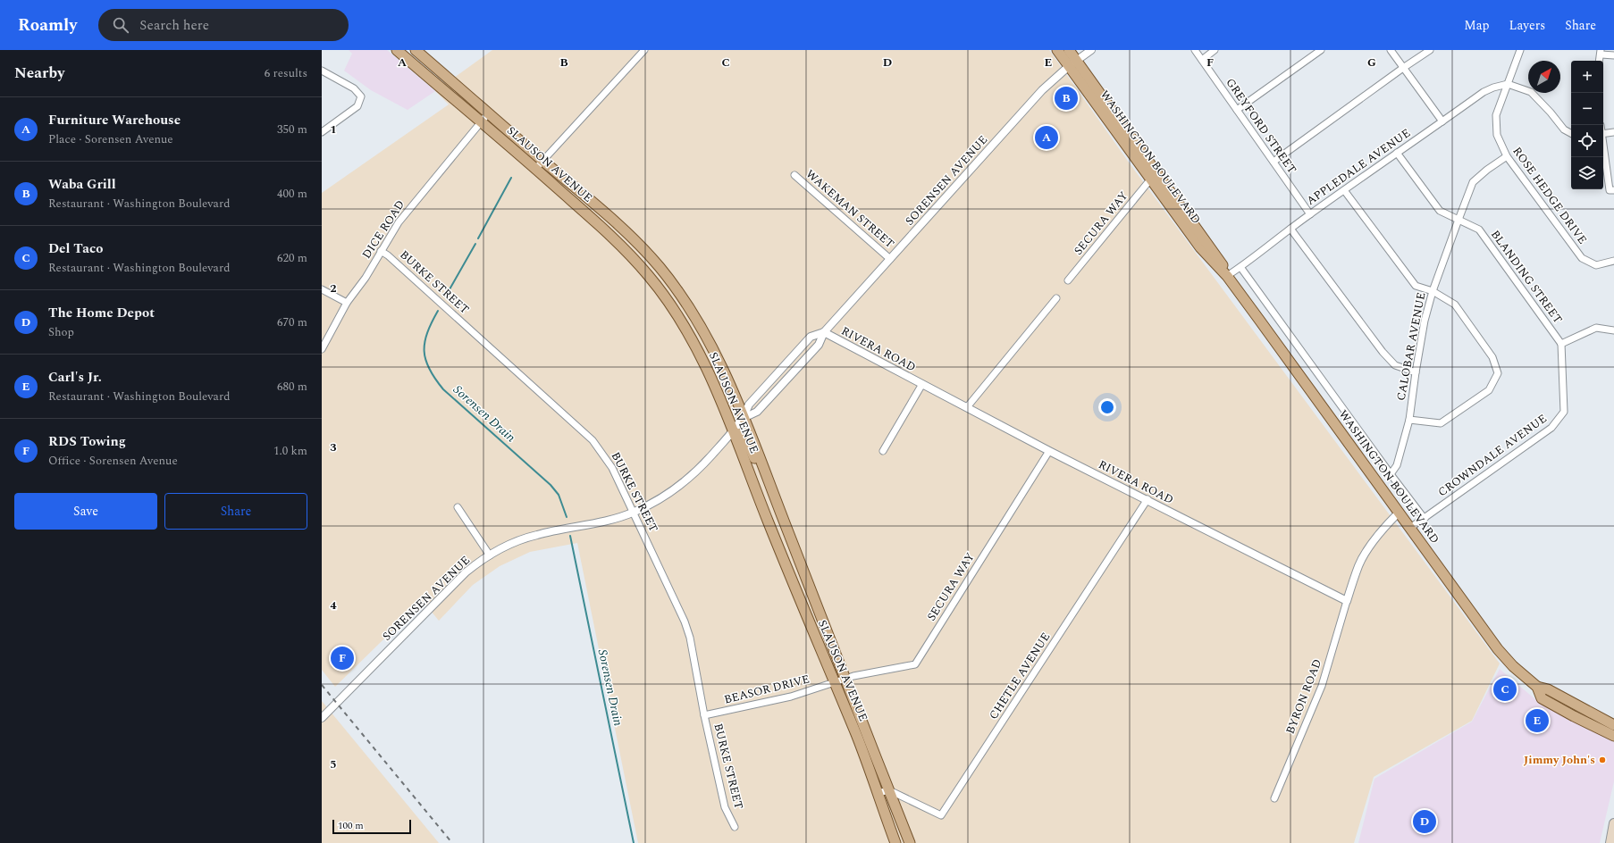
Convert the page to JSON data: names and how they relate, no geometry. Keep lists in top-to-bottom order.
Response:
{
  "streets": {
    "main road": ["WASHINGTON BOULEVARD", "SLAUSON AVENUE"],
    "street": [
      "GREYFORD STREET",
      "APPLEDALE AVENUE",
      "SORENSEN AVENUE",
      "ROSE HEDGE DRIVE",
      "WAKEMAN STREET",
      "SECURA WAY",
      "DICE ROAD",
      "BLANDING STREET",
      "BURKE STREET",
      "CALOBAR AVENUE",
      "RIVERA ROAD",
      "CROWNDALE AVENUE",
      "CHETLE AVENUE",
      "BEASOR DRIVE",
      "BYRON ROAD"
    ]
  },
  "crossings": [
    ["GREYFORD STREET", "APPLEDALE AVENUE"],
    ["WASHINGTON BOULEVARD", "APPLEDALE AVENUE"],
    ["WASHINGTON BOULEVARD", "SORENSEN AVENUE"],
    ["WASHINGTON BOULEVARD", "SECURA WAY"],
    ["WASHINGTON BOULEVARD", "CALOBAR AVENUE"],
    ["WASHINGTON BOULEVARD", "CROWNDALE AVENUE"],
    ["SLAUSON AVENUE", "SORENSEN AVENUE"],
    ["SLAUSON AVENUE", "SECURA WAY"],
    ["SLAUSON AVENUE", "DICE ROAD"],
    ["SLAUSON AVENUE", "CHETLE AVENUE"],
    ["SLAUSON AVENUE", "BEASOR DRIVE"],
    ["APPLEDALE AVENUE", "ROSE HEDGE DRIVE"],
    ["APPLEDALE AVENUE", "BLANDING STREET"],
    ["SORENSEN AVENUE", "WAKEMAN STREET"],
    ["SORENSEN AVENUE", "BURKE STREET"],
    ["SORENSEN AVENUE", "RIVERA ROAD"],
    ["ROSE HEDGE DRIVE", "CALOBAR AVENUE"],
    ["SECURA WAY", "RIVERA ROAD"],
    ["SECURA WAY", "BEASOR DRIVE"],
    ["DICE ROAD", "BURKE STREET"],
    ["BLANDING STREET", "CALOBAR AVENUE"],
    ["BLANDING STREET", "CROWNDALE AVENUE"],
    ["BURKE STREET", "BEASOR DRIVE"],
    ["RIVERA ROAD", "CHETLE AVENUE"],
    ["RIVERA ROAD", "BYRON ROAD"]
  ],
  "water": ["Sorensen Drain"],
  "places": ["Jimmy John's"],
  "scale_bar": "100 m",
  "north": "top right",
  "page": {
    "header": "Roamly",
    "search": "Search here",
    "nav": ["Map", "Layers", "Share"],
    "heading": ["Nearby", "6 results"],
    "map_buttons": ["+", "−"],
    "pins": [
      "B",
      "A",
      "F",
      "C",
      "E",
      "D"
    ],
    "list": [
      {
        "mark": "A",
        "name": "Furniture Warehouse",
        "note": "Place · Sorensen Avenue",
        "value": "350 m"
      },
      {
        "mark": "B",
        "name": "Waba Grill",
        "note": "Restaurant · Washington Boulevard",
        "value": "400 m"
      },
      {
        "mark": "C",
        "name": "Del Taco",
        "note": "Restaurant · Washington Boulevard",
        "value": "620 m"
      },
      {
        "mark": "D",
        "name": "The Home Depot",
        "note": "Shop",
        "value": "670 m"
      },
      {
        "mark": "E",
        "name": "Carl's Jr.",
        "note": "Restaurant · Washington Boulevard",
        "value": "680 m"
      },
      {
        "mark": "F",
        "name": "RDS Towing",
        "note": "Office · Sorensen Avenue",
        "value": "1.0 km"
      }
    ],
    "buttons": ["Save", "Share"],
    "scale": "100 m"
  },
  "grid": {
    "columns": [
      "A",
      "B",
      "C",
      "D",
      "E",
      "F",
      "G"
    ],
    "rows": [
      "1",
      "2",
      "3",
      "4",
      "5"
    ]
  }
}
